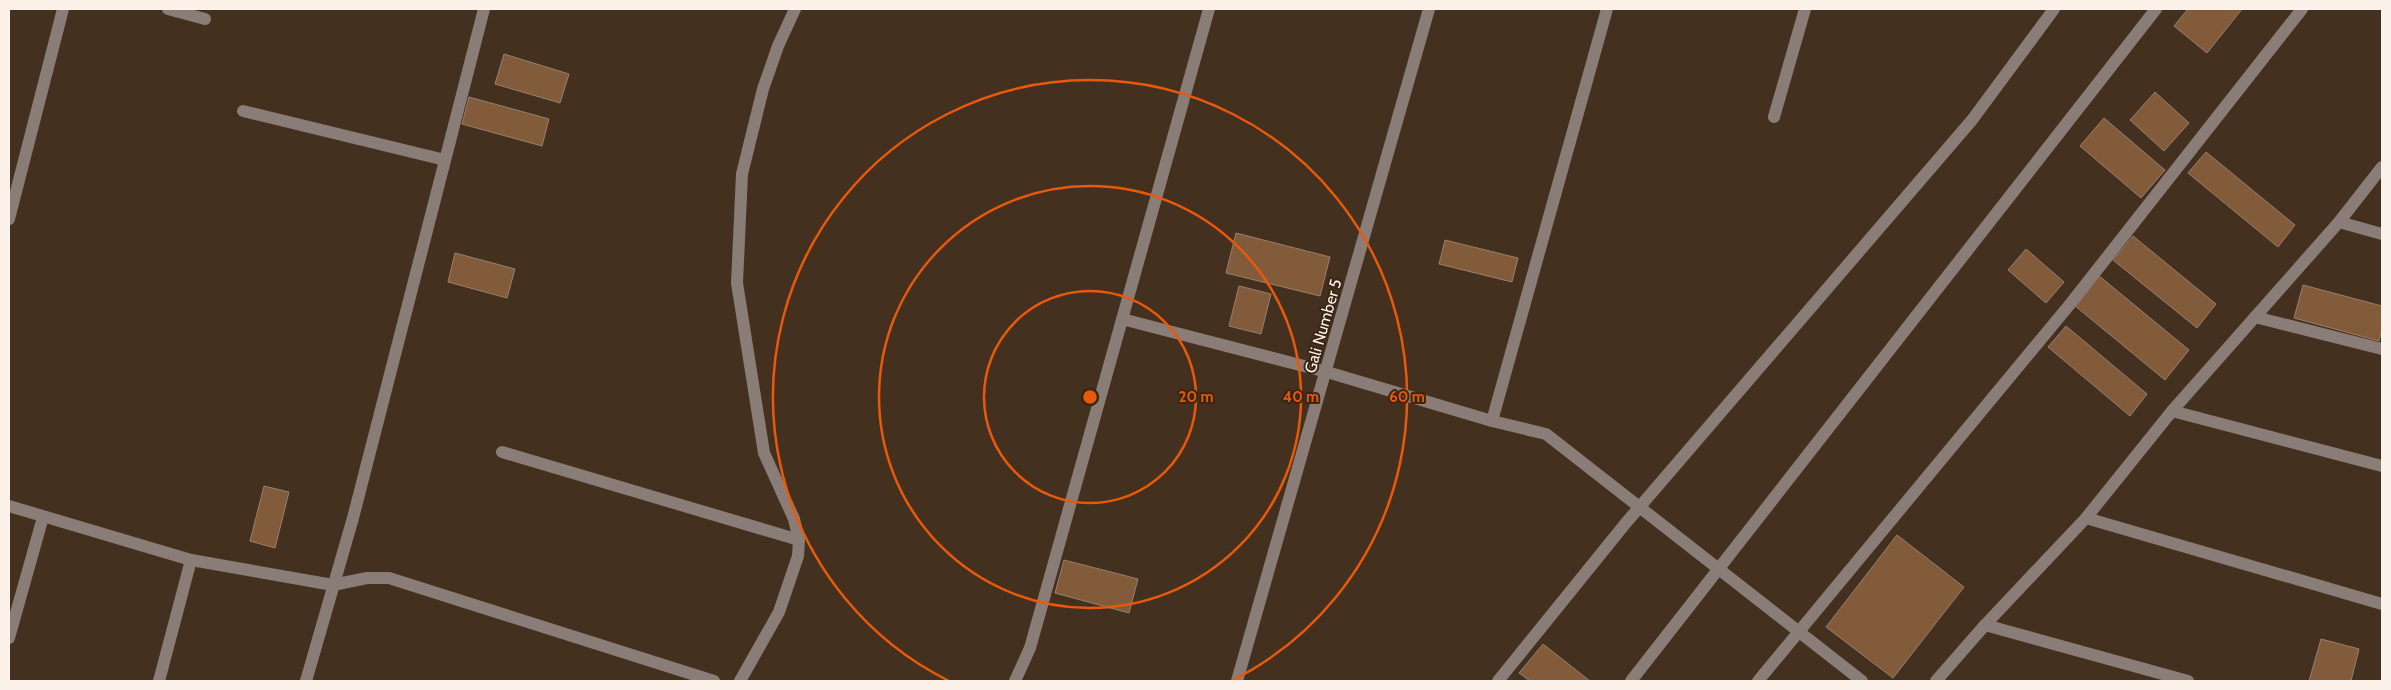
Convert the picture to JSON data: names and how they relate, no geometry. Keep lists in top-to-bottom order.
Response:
{
  "streets": {
    "street": ["Gali Number 5"]
  },
  "rings": ["20 m", "40 m", "60 m"]
}
